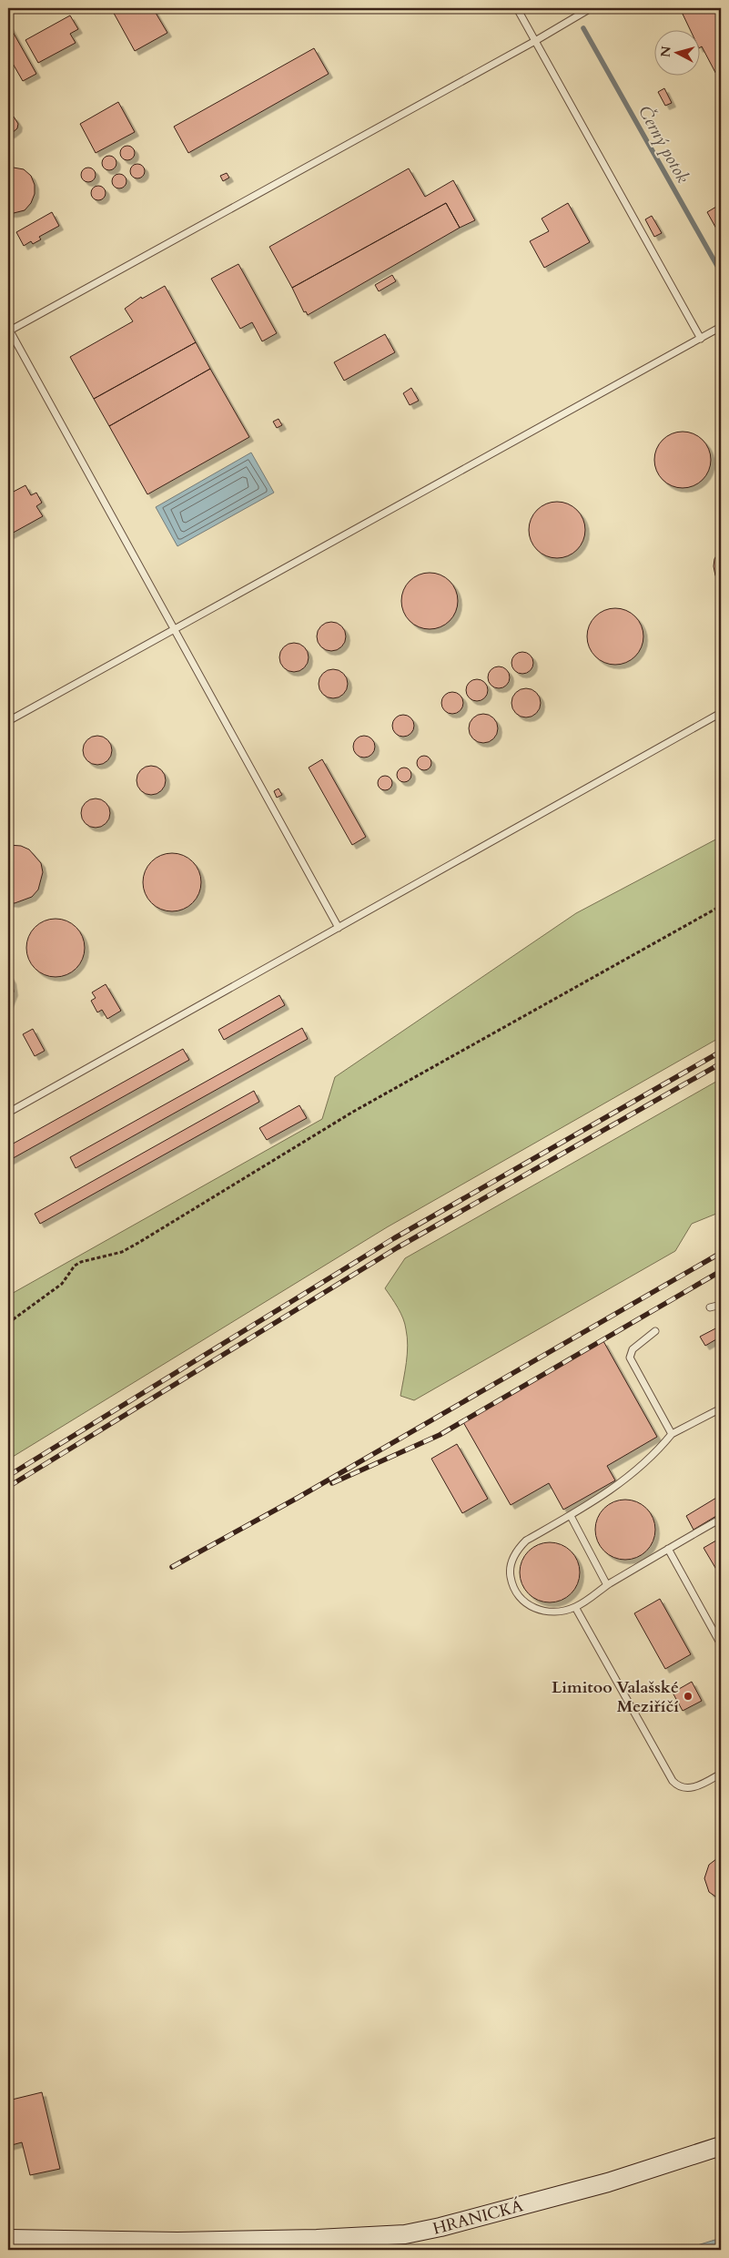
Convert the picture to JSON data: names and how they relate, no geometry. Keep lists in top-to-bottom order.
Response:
{
  "streets": {
    "street": ["HRANICKÁ"]
  },
  "water": ["Černý potok"],
  "places": ["Limitoo Valašské Meziříčí"],
  "north": "left"
}
